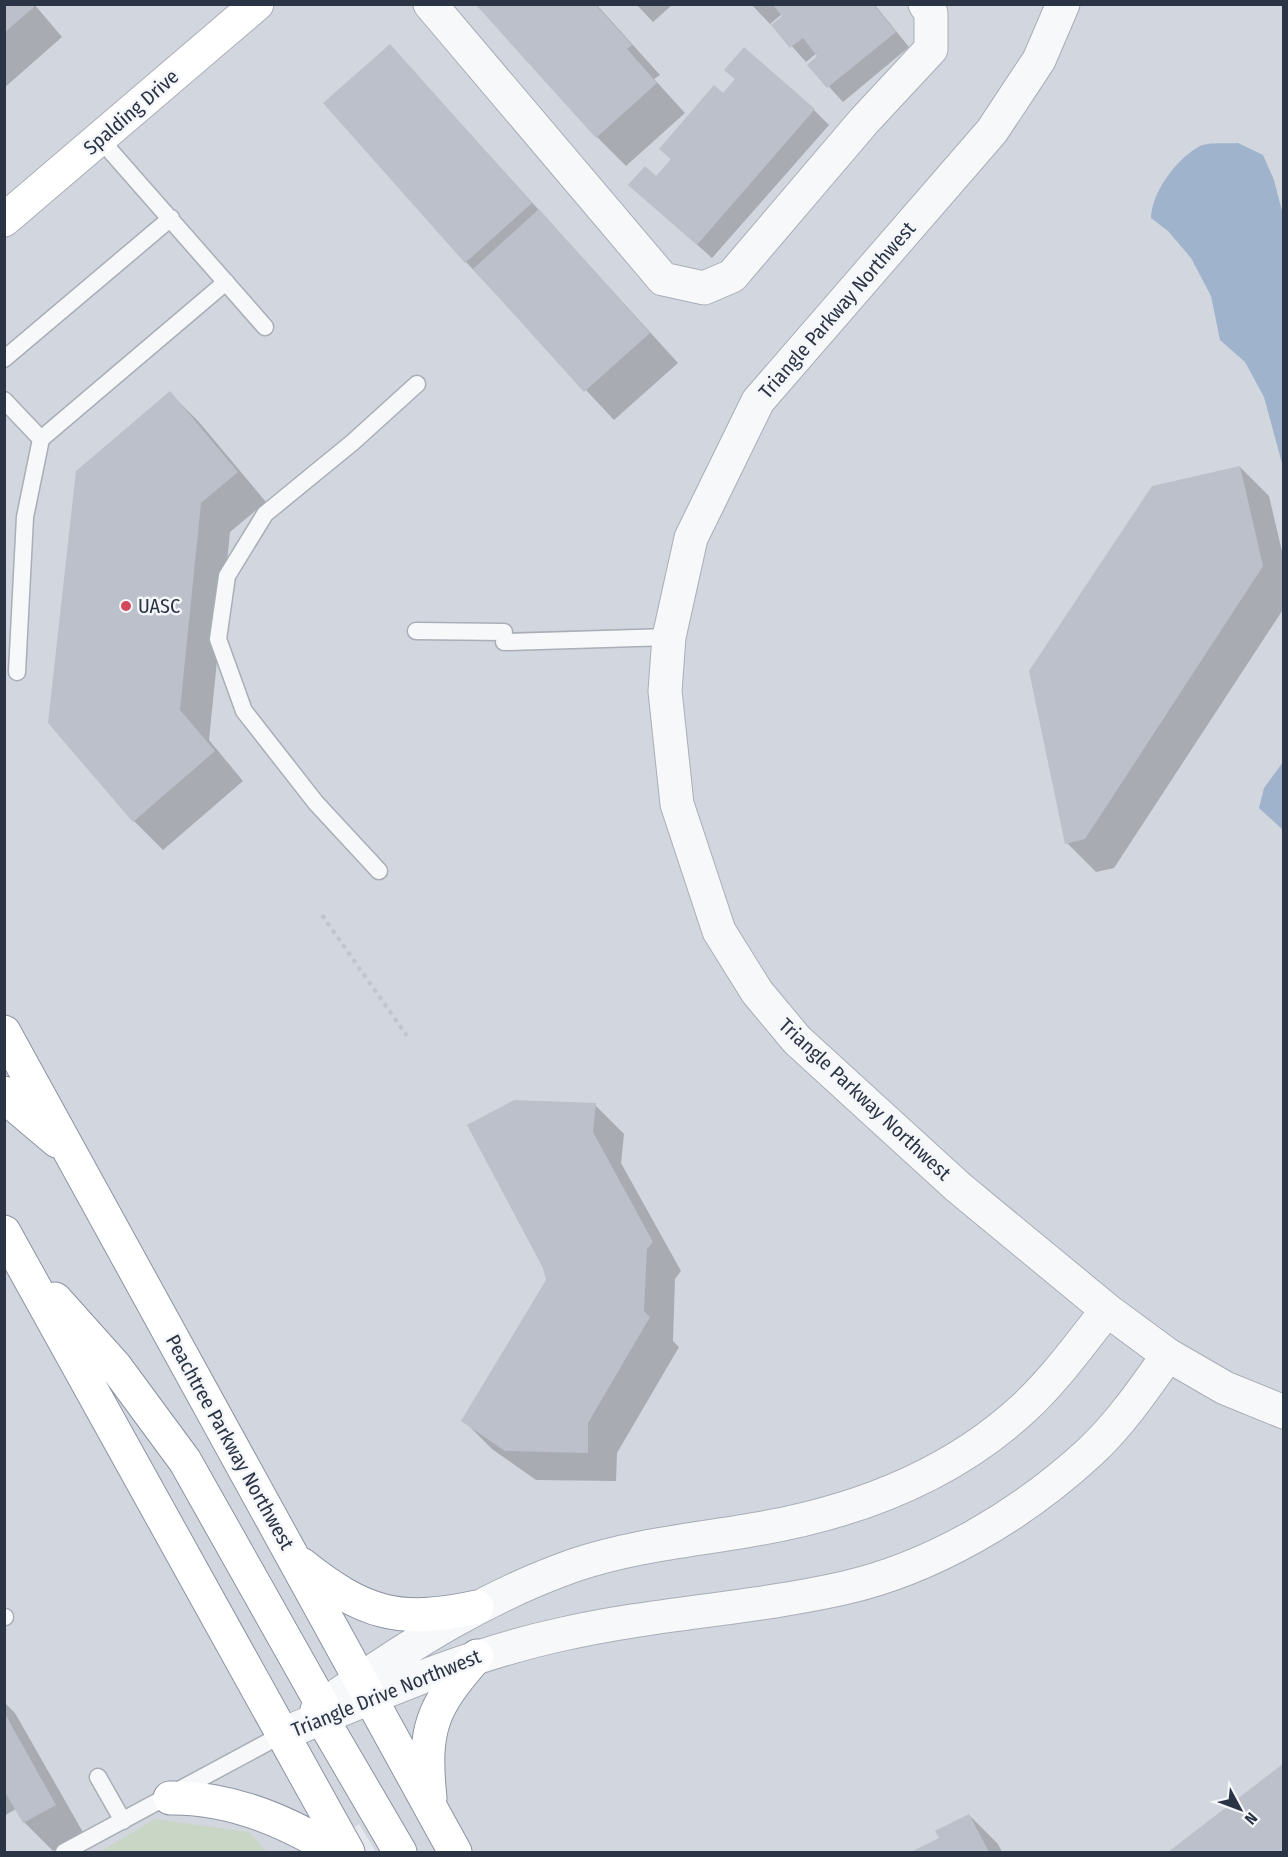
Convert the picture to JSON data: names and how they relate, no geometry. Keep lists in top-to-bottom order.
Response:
{
  "streets": {
    "main road": ["Spalding Drive", "Peachtree Parkway Northwest"],
    "street": ["Triangle Parkway Northwest", "Triangle Drive Northwest"]
  },
  "crossings": [
    ["Triangle Parkway Northwest", "Triangle Drive Northwest"],
    ["Peachtree Parkway Northwest", "Triangle Drive Northwest"]
  ],
  "places": ["UASC"],
  "north": "bottom right"
}
